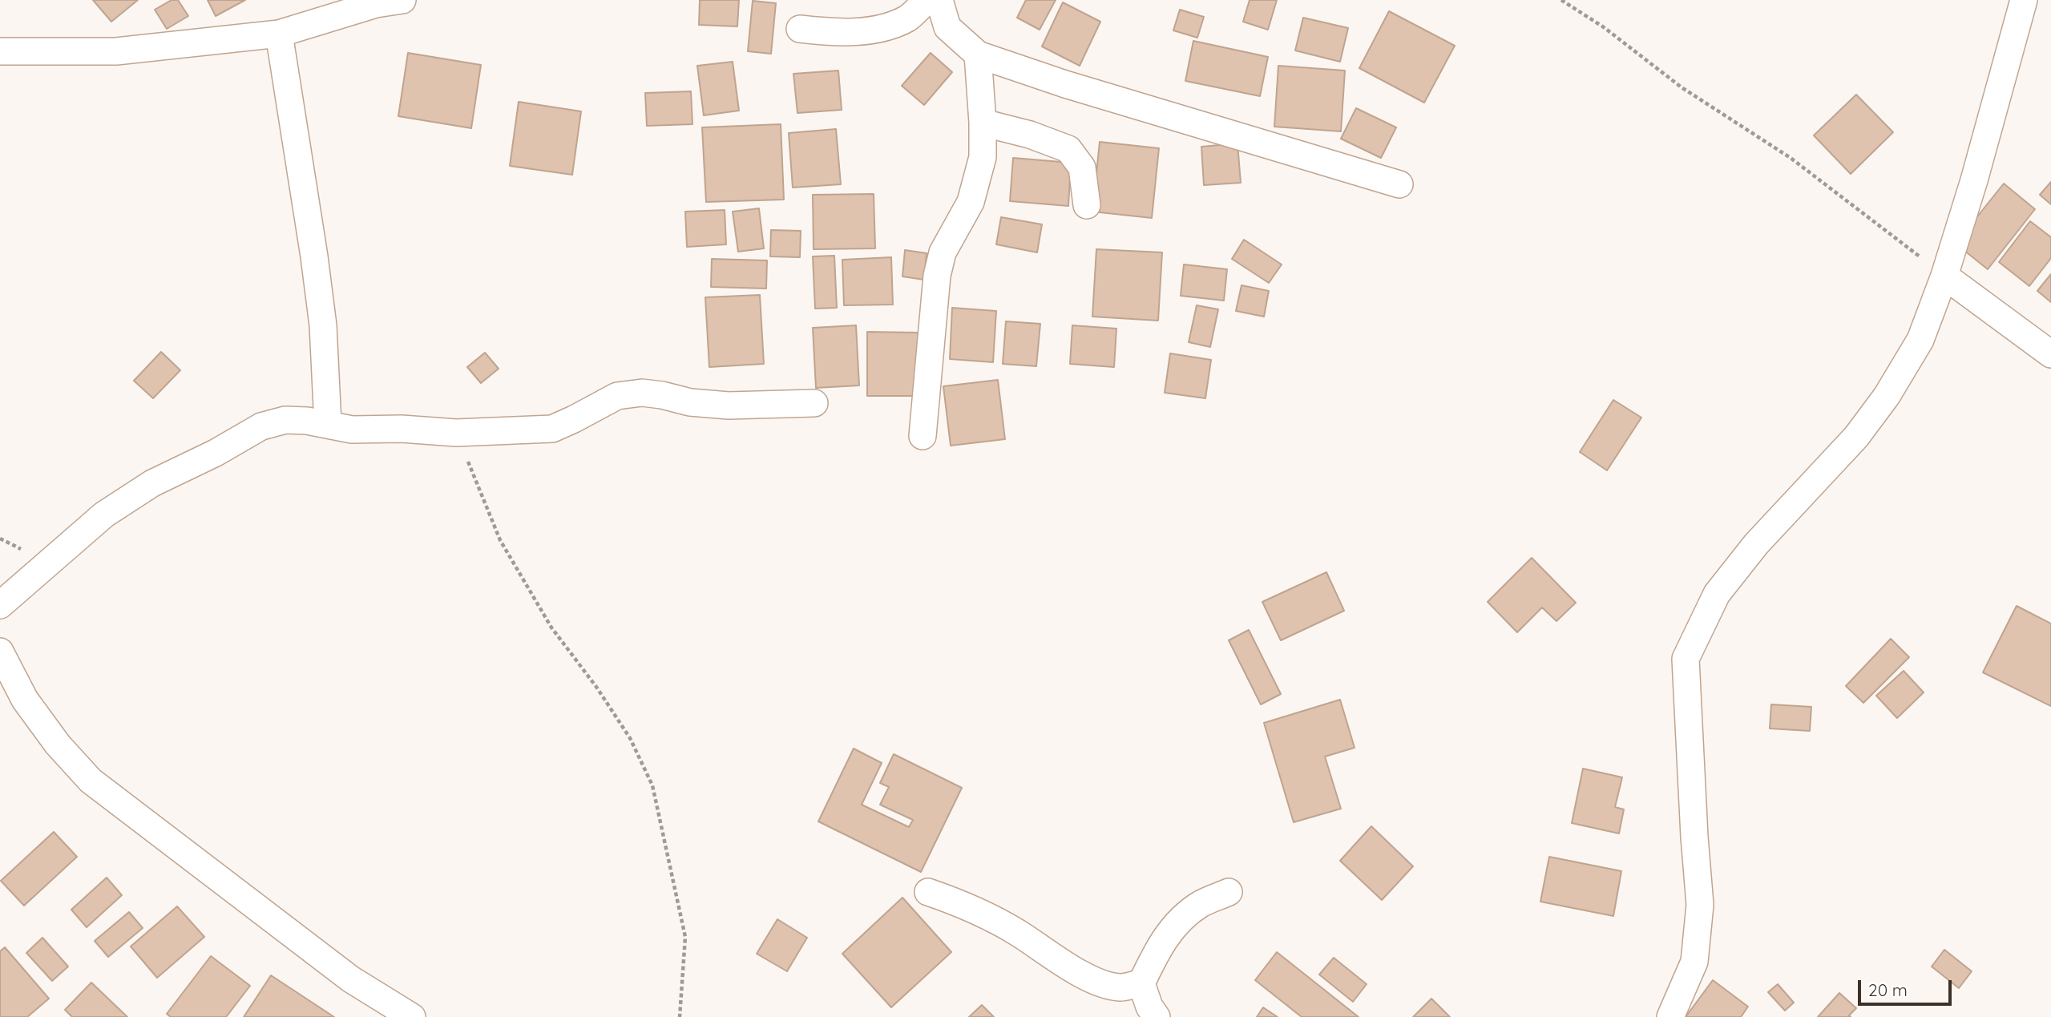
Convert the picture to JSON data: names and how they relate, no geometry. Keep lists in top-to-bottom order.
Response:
{
  "scale_bar": "20 m"
}
